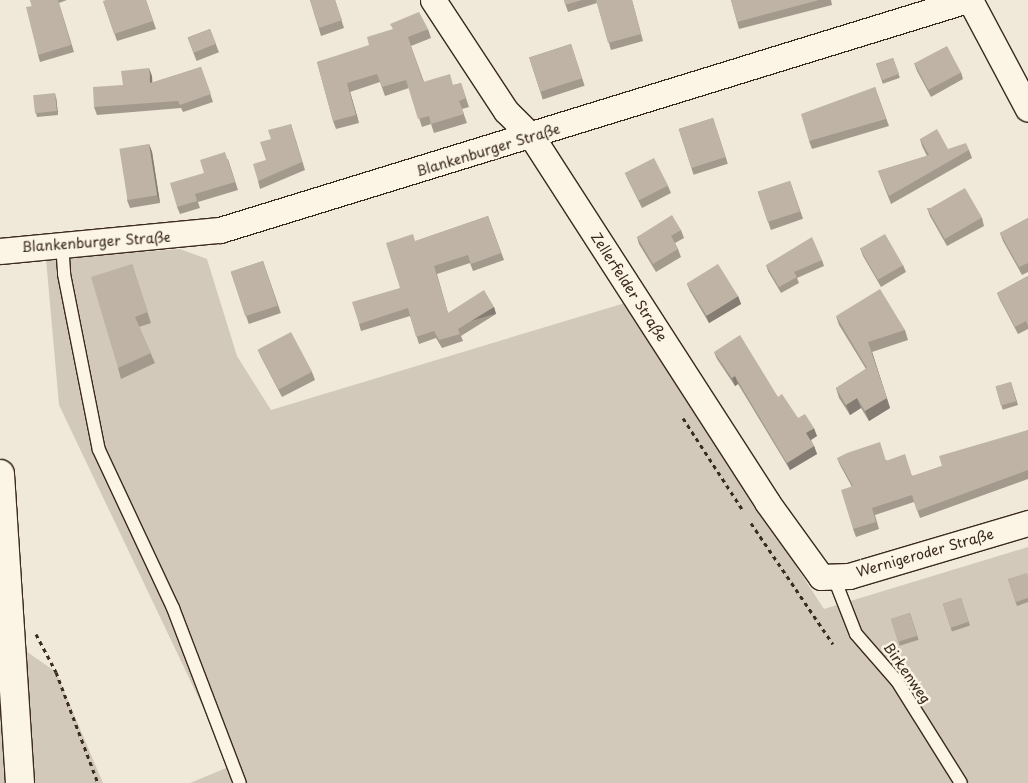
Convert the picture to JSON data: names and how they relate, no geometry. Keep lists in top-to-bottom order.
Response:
{
  "streets": {
    "street": ["Blankenburger Straße", "Zellerfelder Straße", "Wernigeroder Straße"],
    "lane": ["Birkenweg"]
  },
  "crossings": [
    ["Blankenburger Straße", "Zellerfelder Straße"],
    ["Zellerfelder Straße", "Wernigeroder Straße"],
    ["Zellerfelder Straße", "Birkenweg"],
    ["Wernigeroder Straße", "Birkenweg"]
  ]
}
